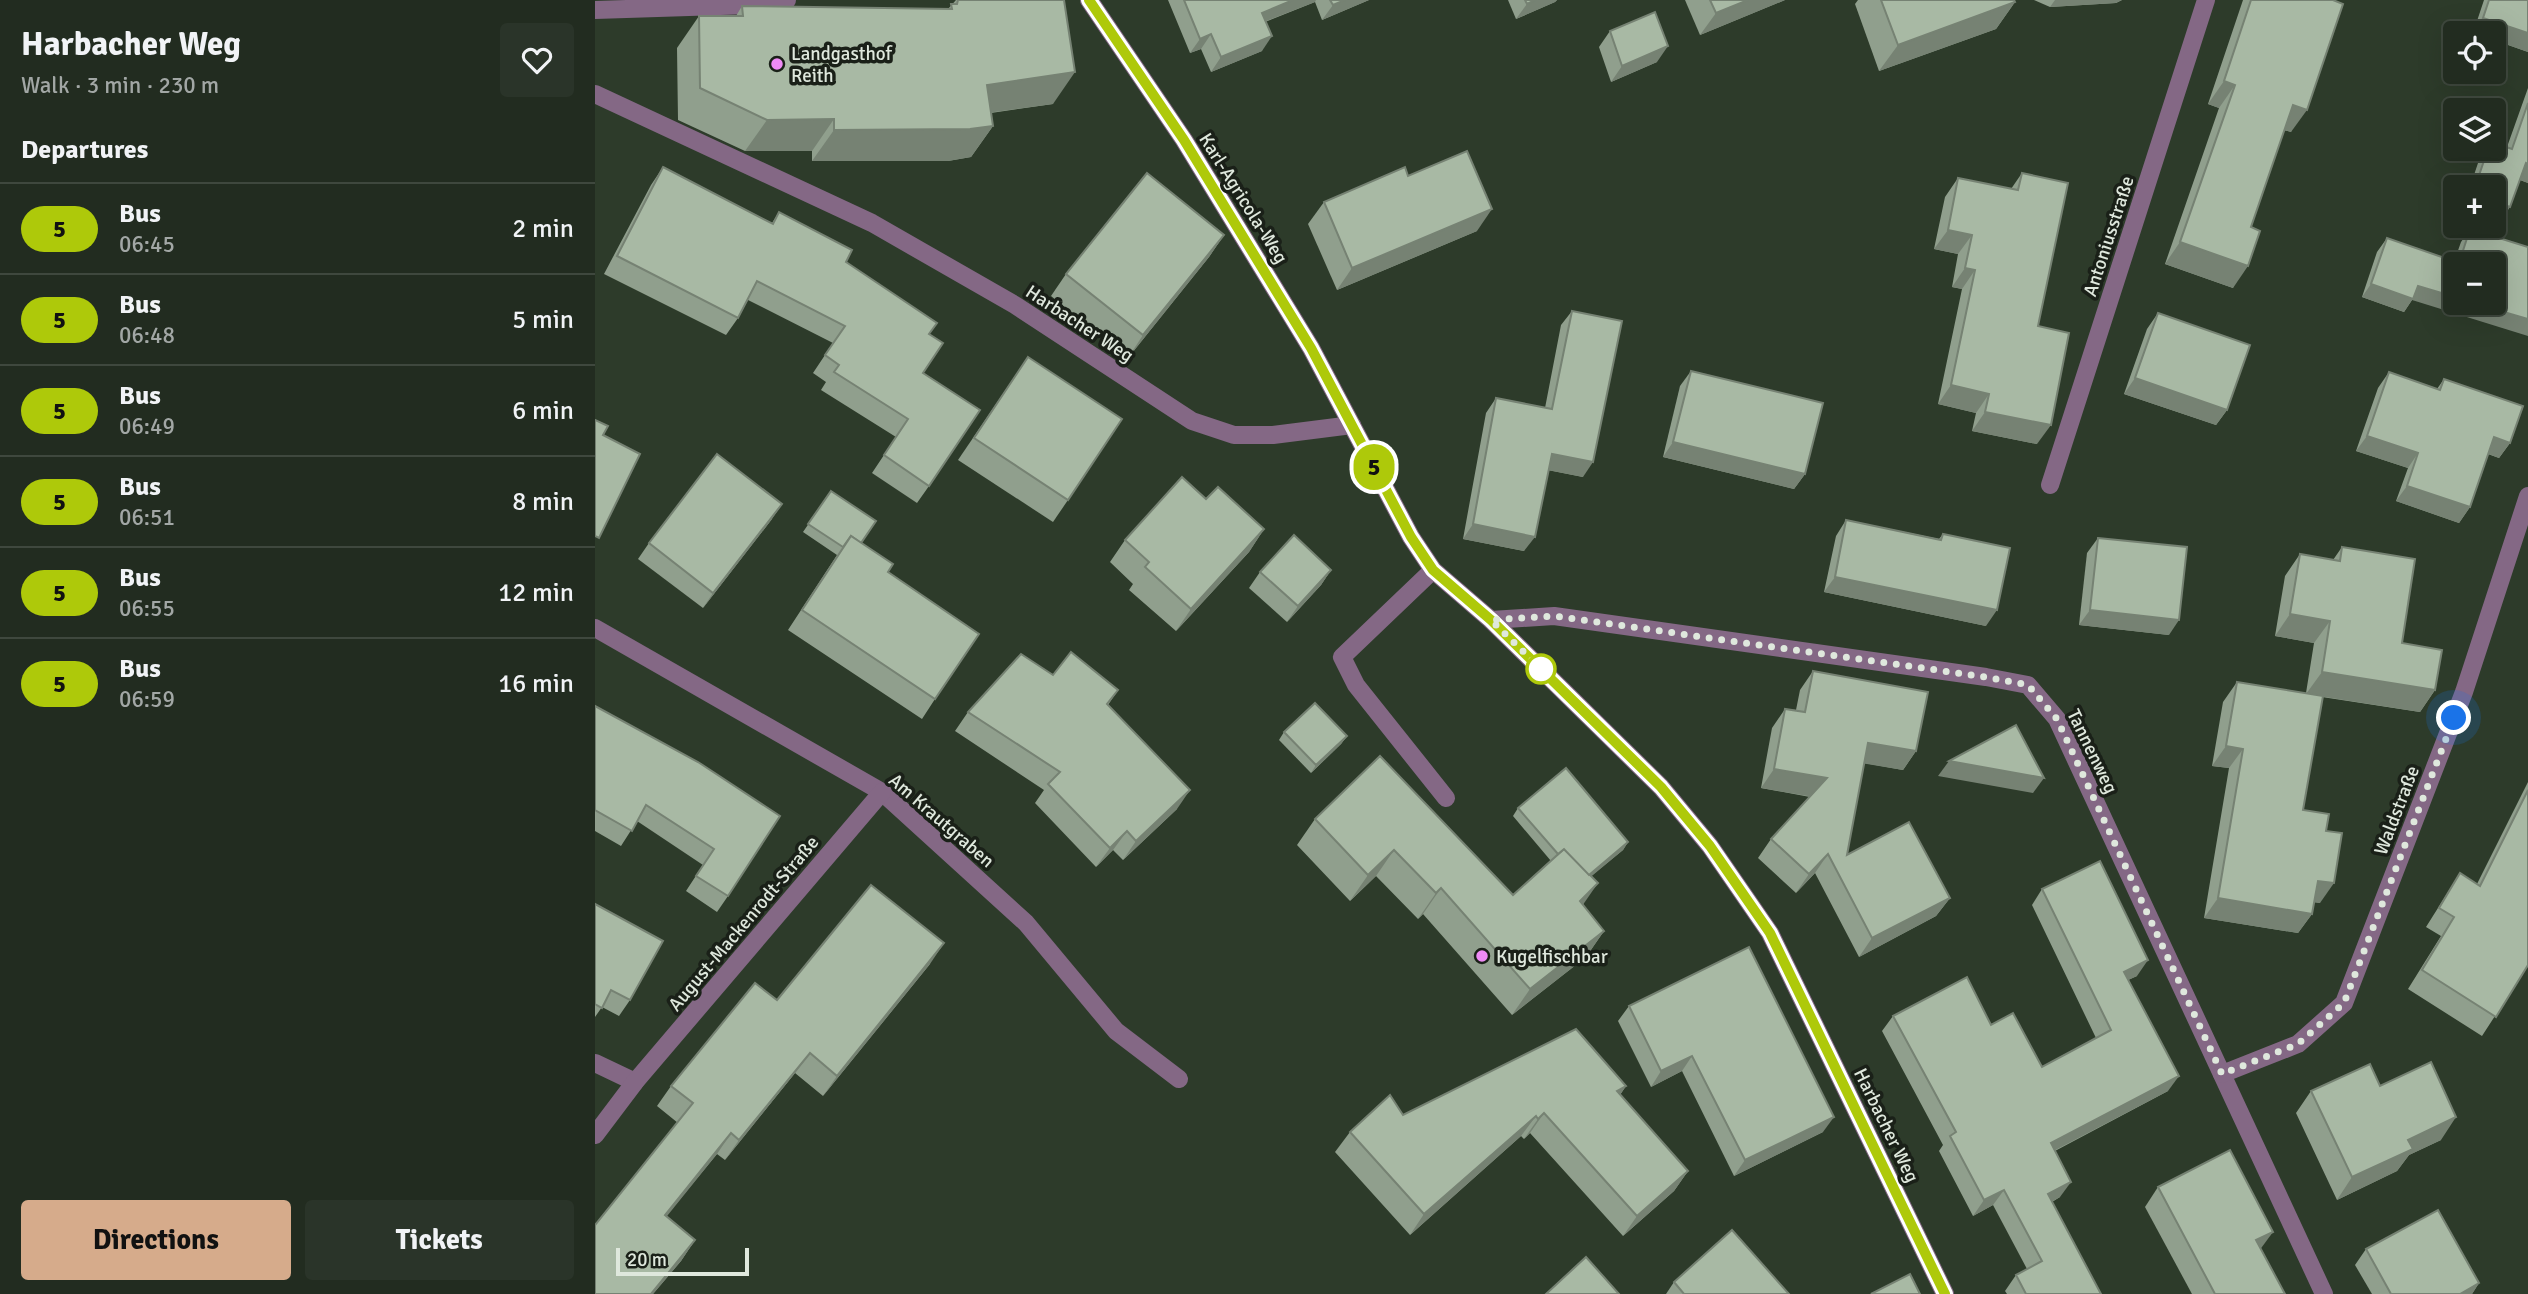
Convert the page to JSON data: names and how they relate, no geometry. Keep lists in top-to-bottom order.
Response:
{
  "streets": {
    "street": [
      "Karl-Agricola-Weg",
      "Antoniusstraße",
      "Harbacher Weg",
      "Tannenweg",
      "Waldstraße",
      "Am Krautgraben",
      "August-Mackenrodt-Straße"
    ]
  },
  "crossings": [
    ["Karl-Agricola-Weg", "Harbacher Weg"],
    ["Harbacher Weg", "Tannenweg"],
    ["Tannenweg", "Waldstraße"],
    ["Am Krautgraben", "August-Mackenrodt-Straße"]
  ],
  "places": ["Landgasthof Reith", "Kugelfischbar"],
  "lines": ["bus line 5"],
  "scale_bar": "20 m",
  "page": {
    "heading": [
      ["Harbacher Weg", "Walk · 3 min · 230 m"],
      "Departures"
    ],
    "on_map": "5",
    "map_buttons": ["+", "−"],
    "list": [
      {
        "mark": "5",
        "name": "Bus",
        "note": "06:45",
        "value": "2 min"
      },
      {
        "mark": "5",
        "name": "Bus",
        "note": "06:48",
        "value": "5 min"
      },
      {
        "mark": "5",
        "name": "Bus",
        "note": "06:49",
        "value": "6 min"
      },
      {
        "mark": "5",
        "name": "Bus",
        "note": "06:51",
        "value": "8 min"
      },
      {
        "mark": "5",
        "name": "Bus",
        "note": "06:55",
        "value": "12 min"
      },
      {
        "mark": "5",
        "name": "Bus",
        "note": "06:59",
        "value": "16 min"
      }
    ],
    "buttons": ["Directions", "Tickets"],
    "scale": "20 m"
  }
}
